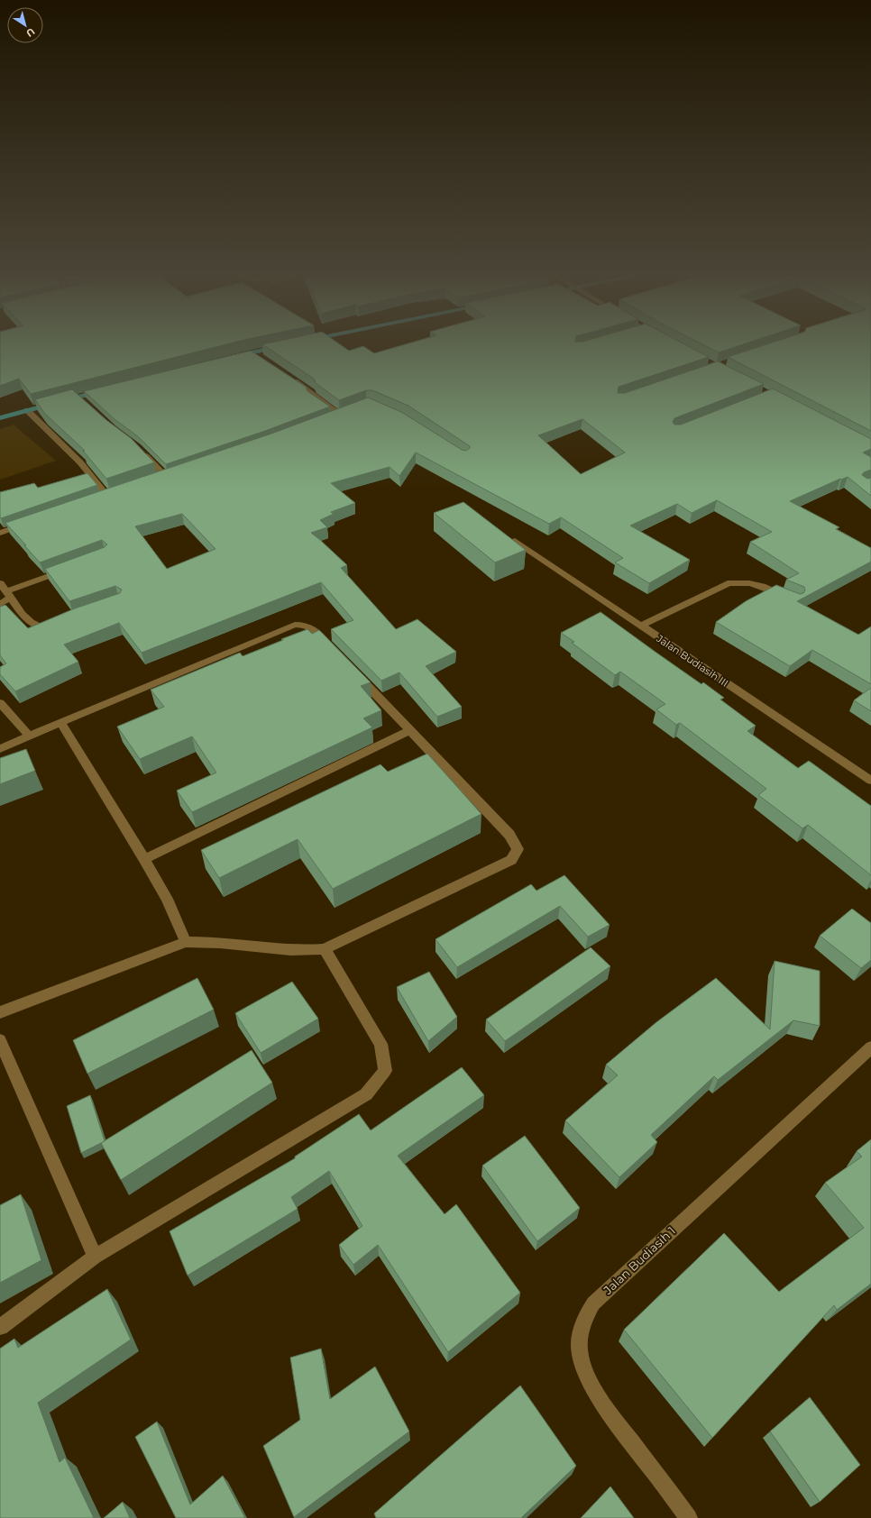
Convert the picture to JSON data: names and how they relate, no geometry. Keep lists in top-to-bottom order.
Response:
{
  "streets": {
    "street": ["Jalan Budiasih III", "Jalan Budiasih 1"]
  },
  "north": "bottom right"
}
